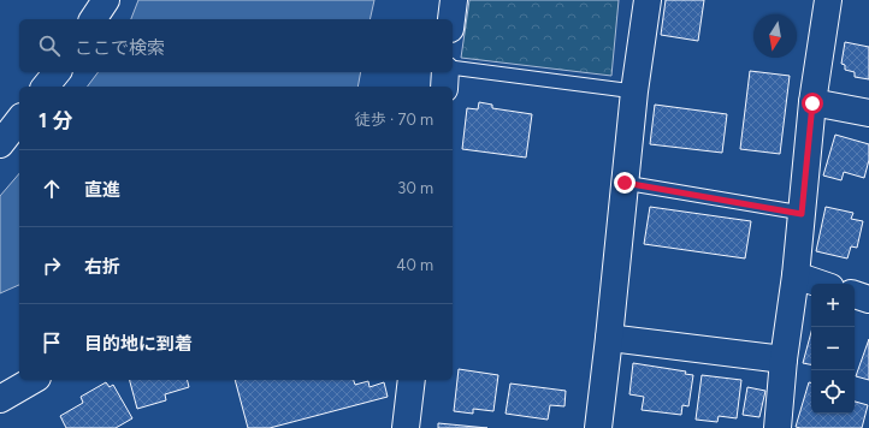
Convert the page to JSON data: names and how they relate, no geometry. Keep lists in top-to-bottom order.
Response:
{
  "north": "bottom",
  "page": {
    "search": "ここで検索",
    "heading": ["1 分", "徒歩 · 70 m"],
    "list": [
      ["直進", "30 m"],
      ["右折", "40 m"],
      "目的地に到着"
    ],
    "map_buttons": ["+", "−"]
  }
}
